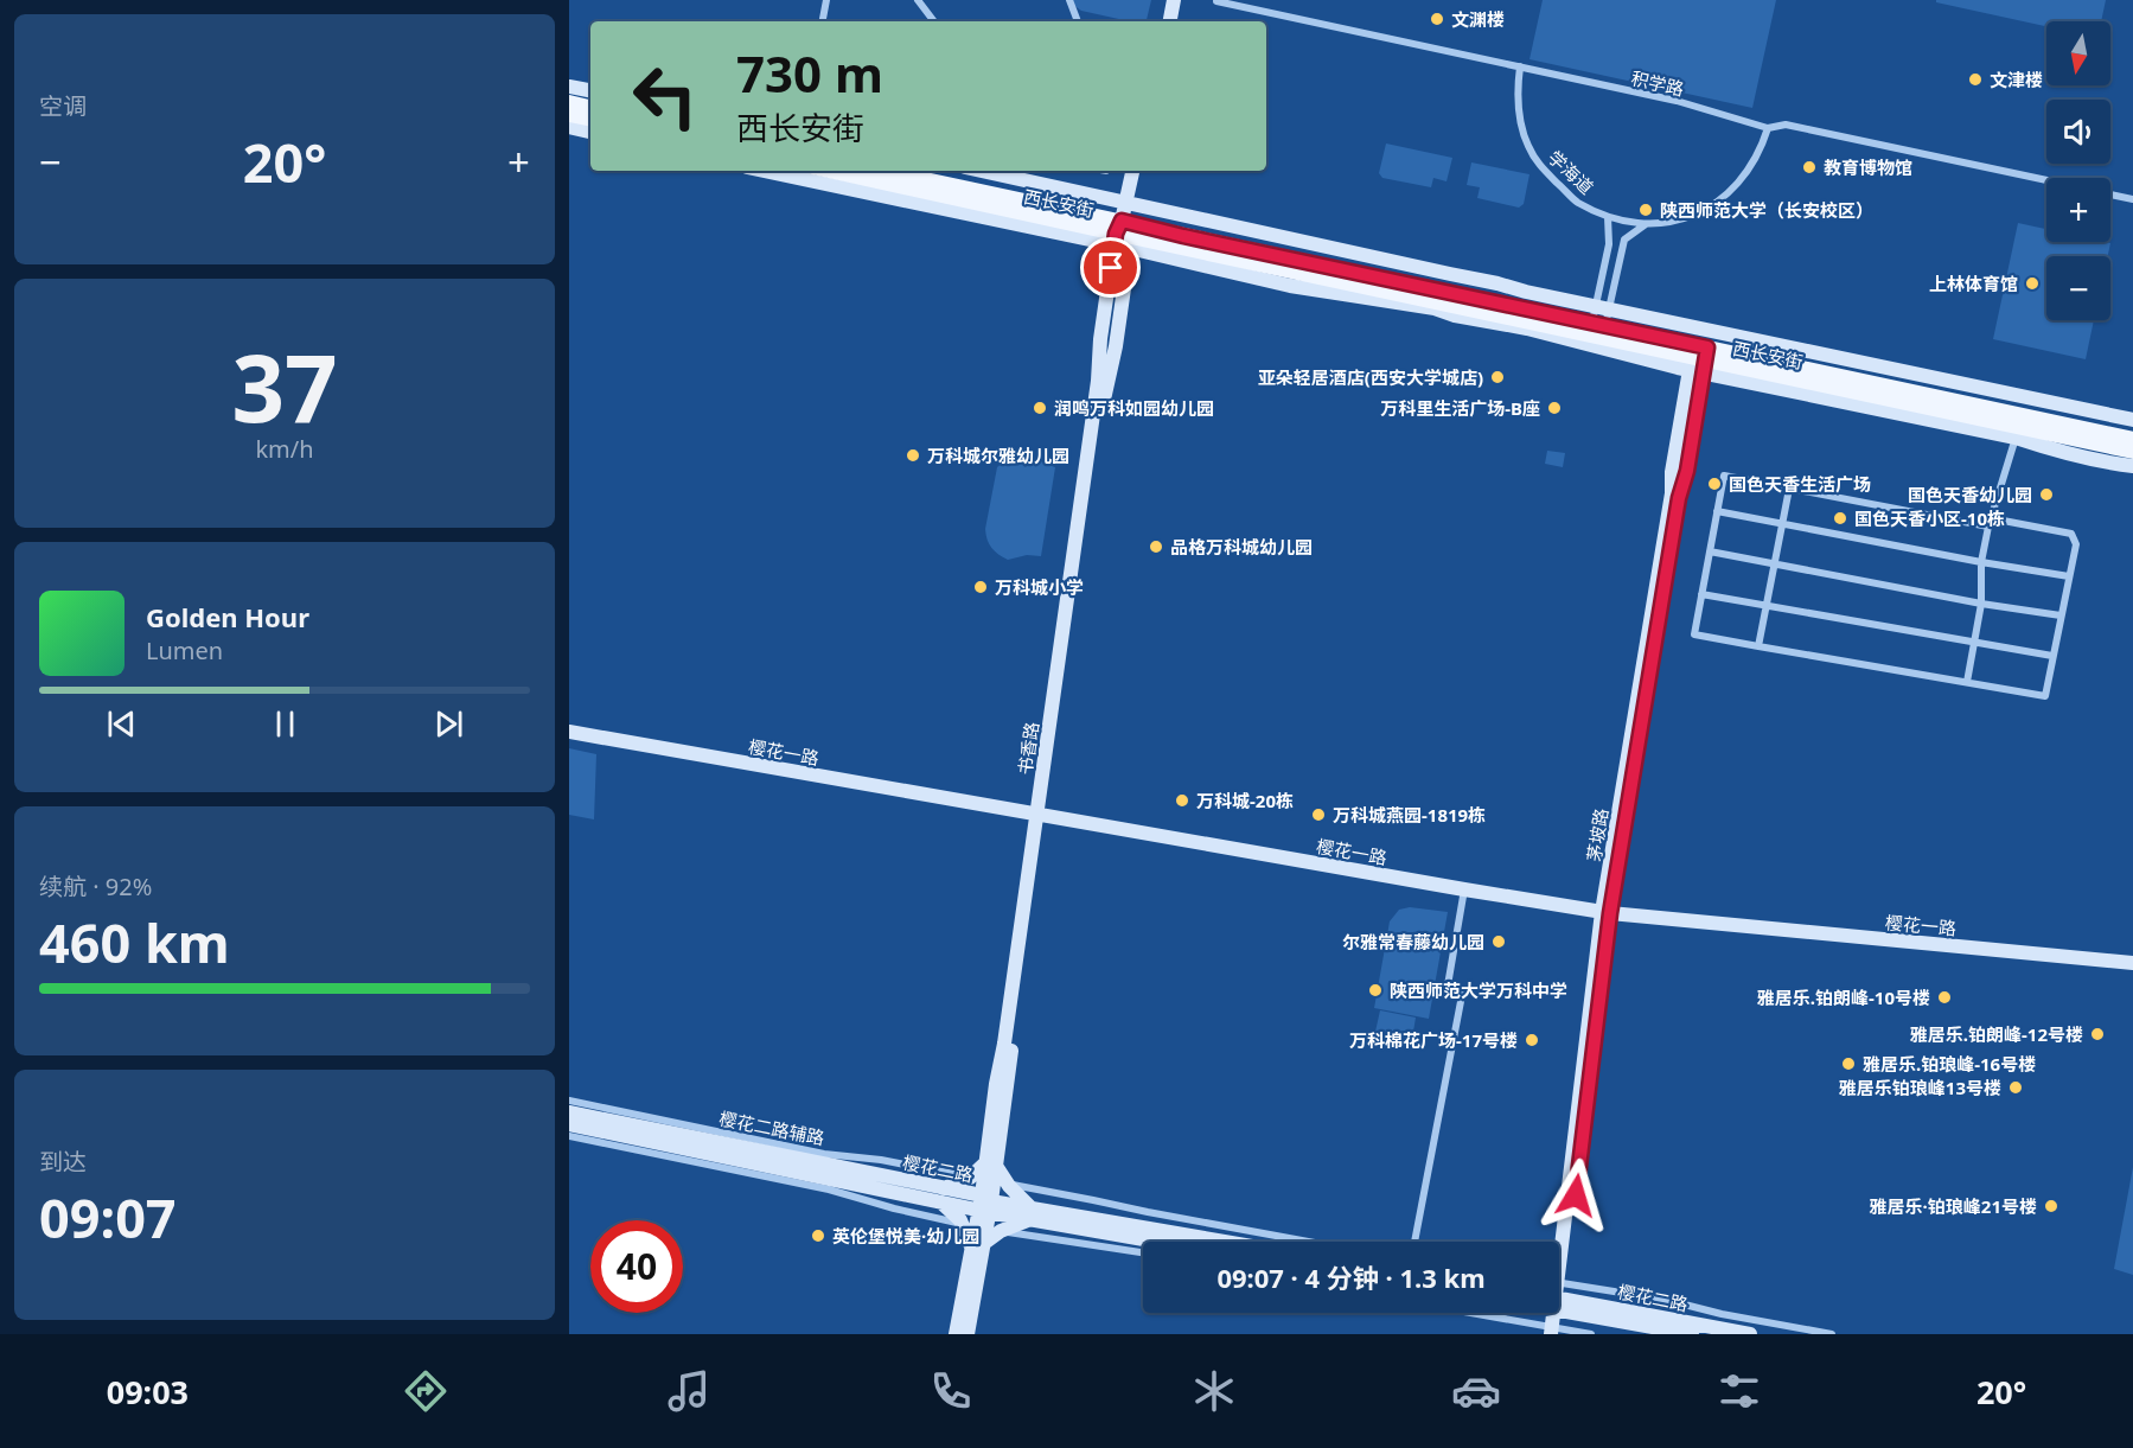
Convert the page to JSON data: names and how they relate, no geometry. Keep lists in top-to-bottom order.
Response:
{
  "streets": {
    "main road": ["西长安街"],
    "street": [
      "积学路",
      "学海道",
      "书香路",
      "樱花一路",
      "茅坡路",
      "樱花二路辅路",
      "樱花二路"
    ]
  },
  "crossings": [
    ["积学路", "学海道"],
    ["西长安街", "书香路"],
    ["西长安街", "茅坡路"],
    ["书香路", "樱花一路"],
    ["书香路", "樱花二路"],
    ["樱花一路", "茅坡路"]
  ],
  "places": [
    "文渊楼",
    "文津楼",
    "教育博物馆",
    "陕西师范大学（长安校区）",
    "上林体育馆",
    "亚朵轻居酒店(西安大学城店)",
    "润鸣万科如园幼儿园",
    "万科里生活广场-B座",
    "万科城尔雅幼儿园",
    "国色天香生活广场",
    "国色天香幼儿园",
    "国色天香小区-10栋",
    "品格万科城幼儿园",
    "万科城小学",
    "万科城-20栋",
    "万科城燕园-1819栋",
    "尔雅常春藤幼儿园",
    "陕西师范大学万科中学",
    "雅居乐.铂朗峰-10号楼",
    "雅居乐.铂朗峰-12号楼",
    "万科棉花广场-17号楼",
    "雅居乐.铂琅峰-16号楼",
    "雅居乐铂琅峰13号楼",
    "雅居乐·铂琅峰21号楼",
    "英伦堡悦美·幼儿园"
  ],
  "north": "bottom",
  "page": {
    "tile": [
      "空调",
      ["37", "km/h"],
      ["续航 · 92%", "460 km"],
      ["到达", "09:07"]
    ],
    "map_buttons": ["+", "−"],
    "turn": ["730 m", "西长安街"],
    "heat": ["−", "20°", "+"],
    "song": ["Golden Hour", "Lumen"],
    "limit": "40",
    "trip": "09:07 · 4 分钟 · 1.3 km",
    "tabs": ["09:03", "20°"]
  }
}
